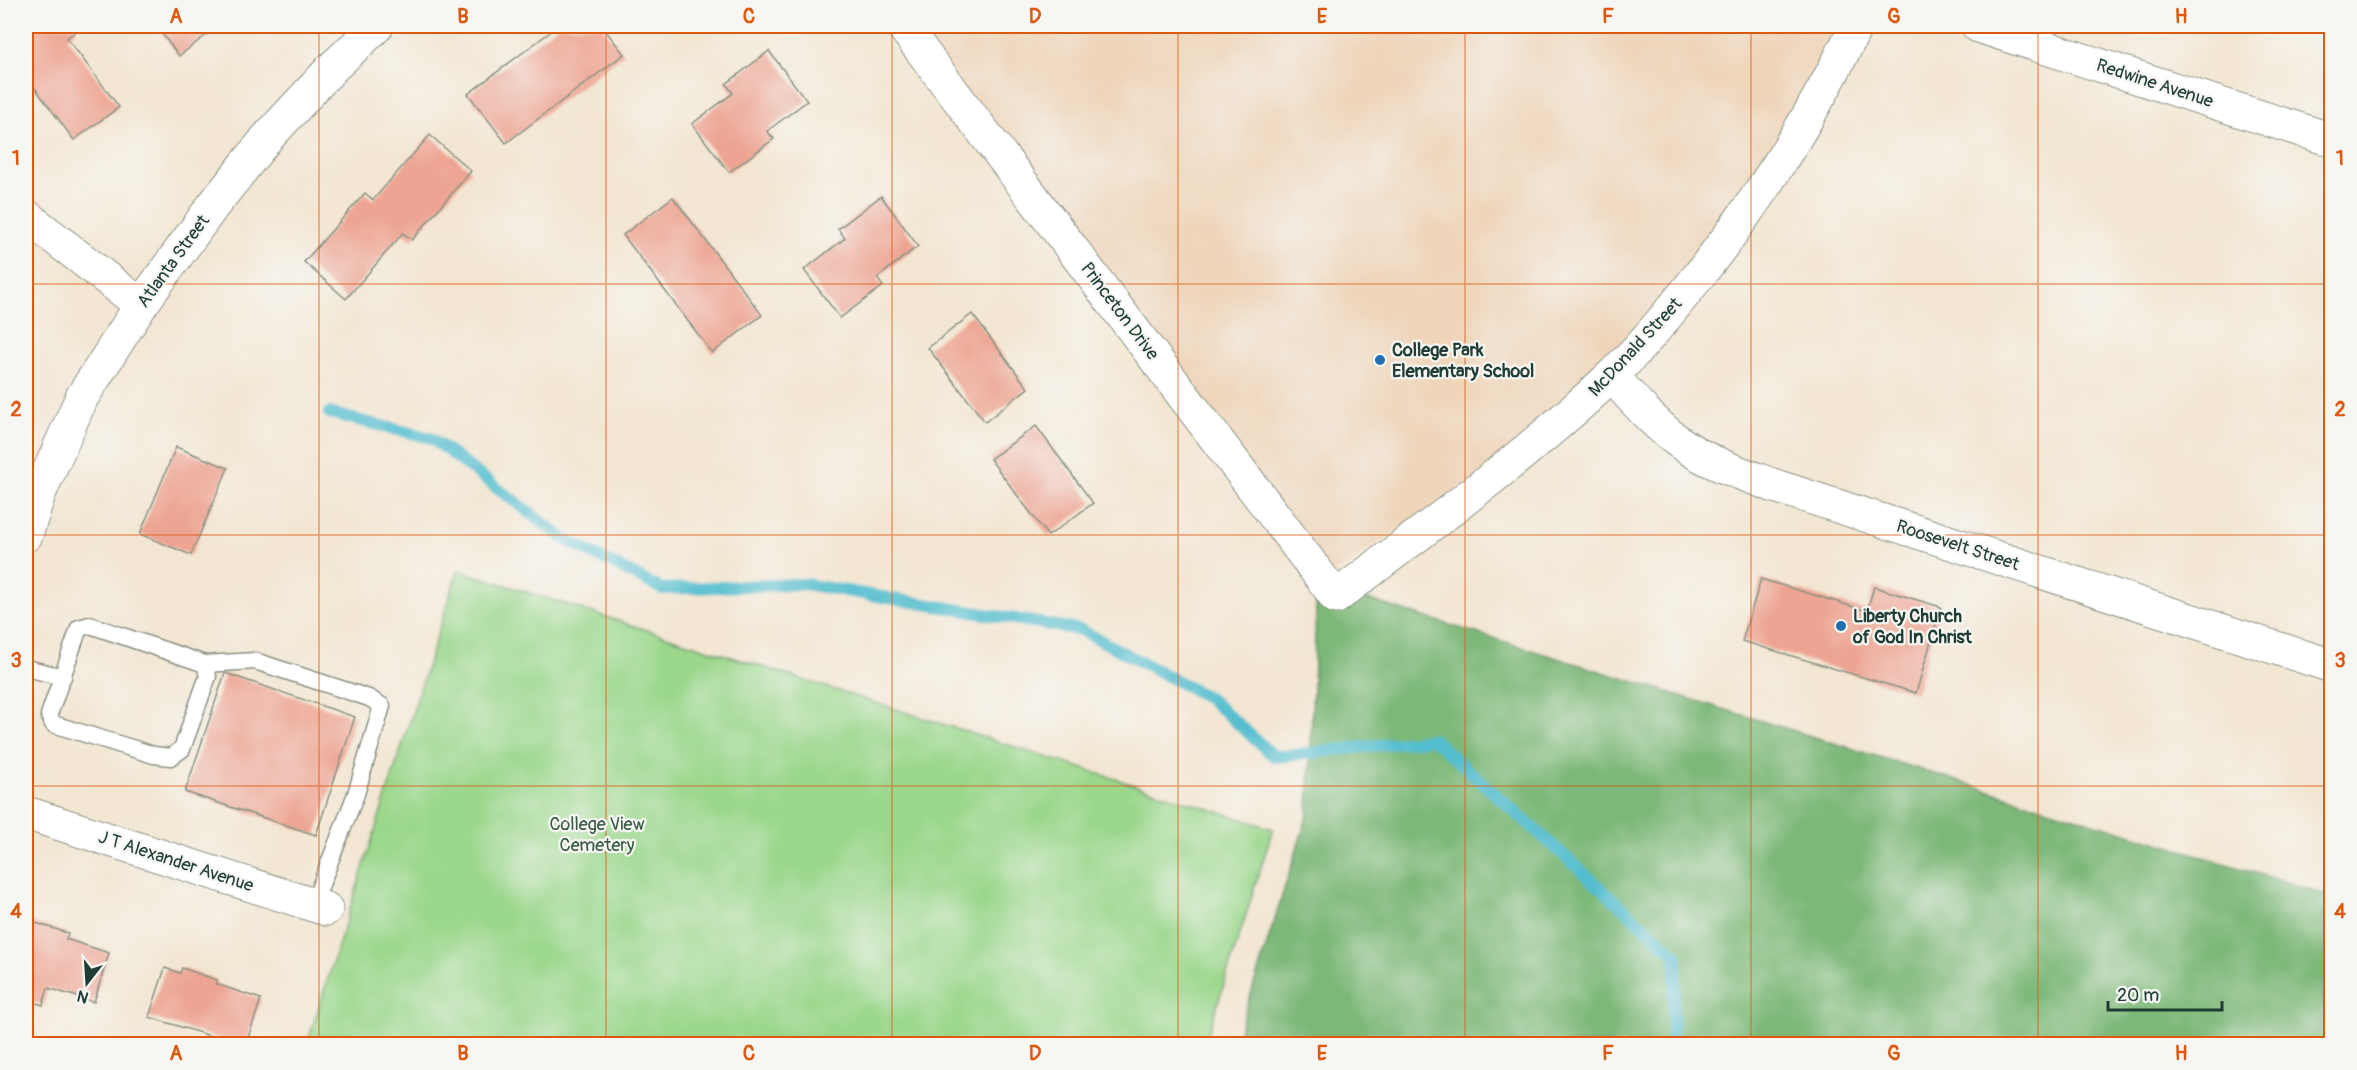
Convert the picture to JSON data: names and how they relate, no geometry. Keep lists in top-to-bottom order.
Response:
{
  "streets": {
    "street": [
      "Redwine Avenue",
      "Atlanta Street",
      "Princeton Drive",
      "McDonald Street",
      "Roosevelt Street",
      "J T Alexander Avenue"
    ]
  },
  "crossings": [
    ["Princeton Drive", "McDonald Street"],
    ["McDonald Street", "Roosevelt Street"]
  ],
  "parks": ["College View Cemetery"],
  "places": ["College Park Elementary School", "Liberty Church of God In Christ"],
  "scale_bar": "20 m",
  "north": "bottom",
  "grid": {
    "columns": [
      "A",
      "B",
      "C",
      "D",
      "E",
      "F",
      "G",
      "H"
    ],
    "rows": [
      "1",
      "2",
      "3",
      "4"
    ]
  }
}
